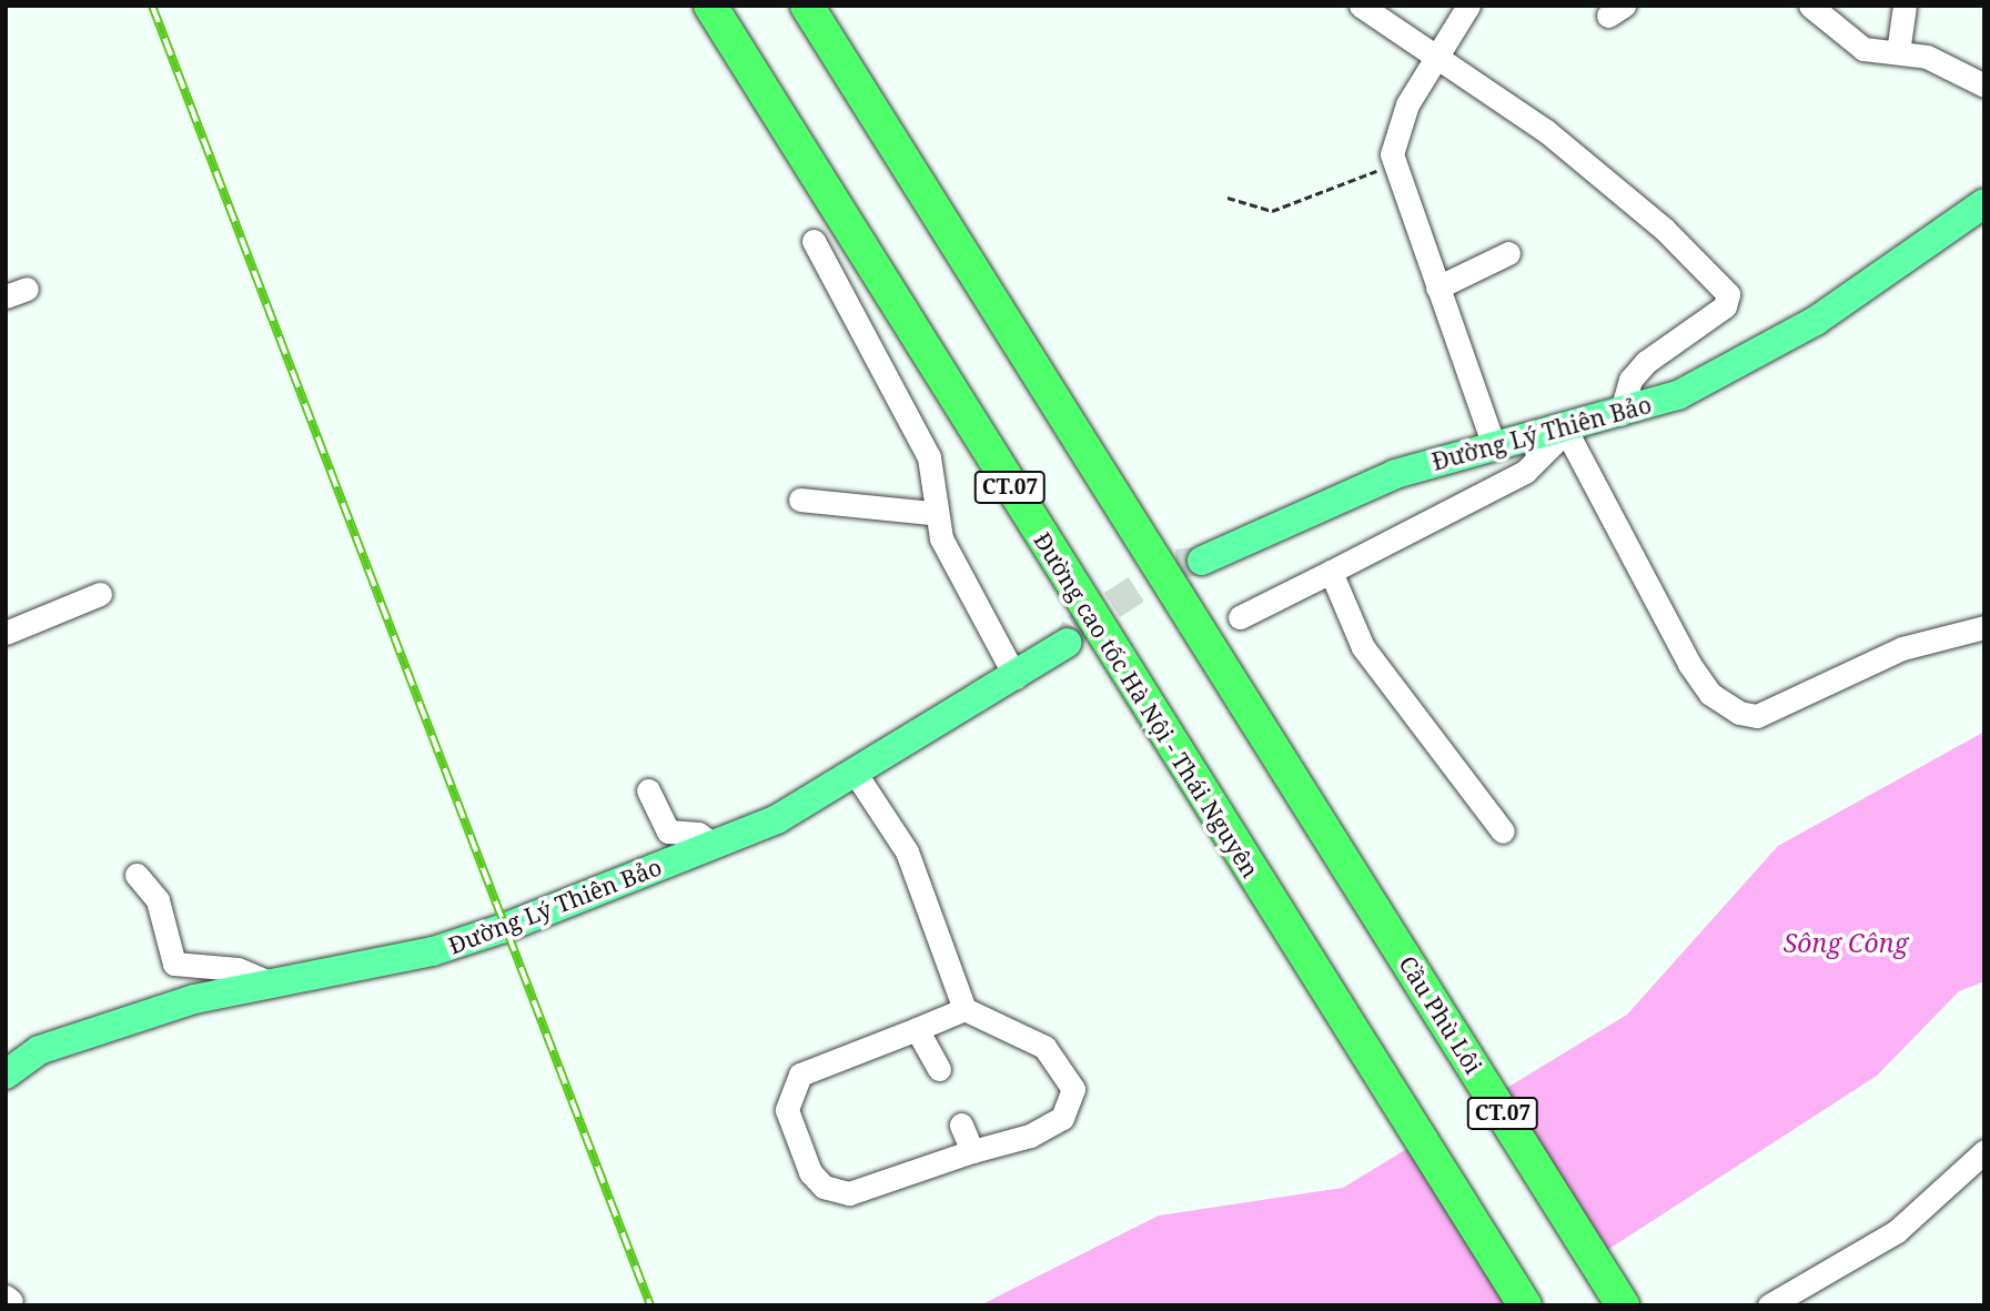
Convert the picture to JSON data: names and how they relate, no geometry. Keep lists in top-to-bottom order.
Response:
{
  "streets": {
    "highway": ["CT.07", "Đường cao tốc Hà Nội - Thái Nguyên", "Cầu Phù Lôi"],
    "main road": ["Đường Lý Thiên Bảo"]
  },
  "water": ["Sông Công"]
}
